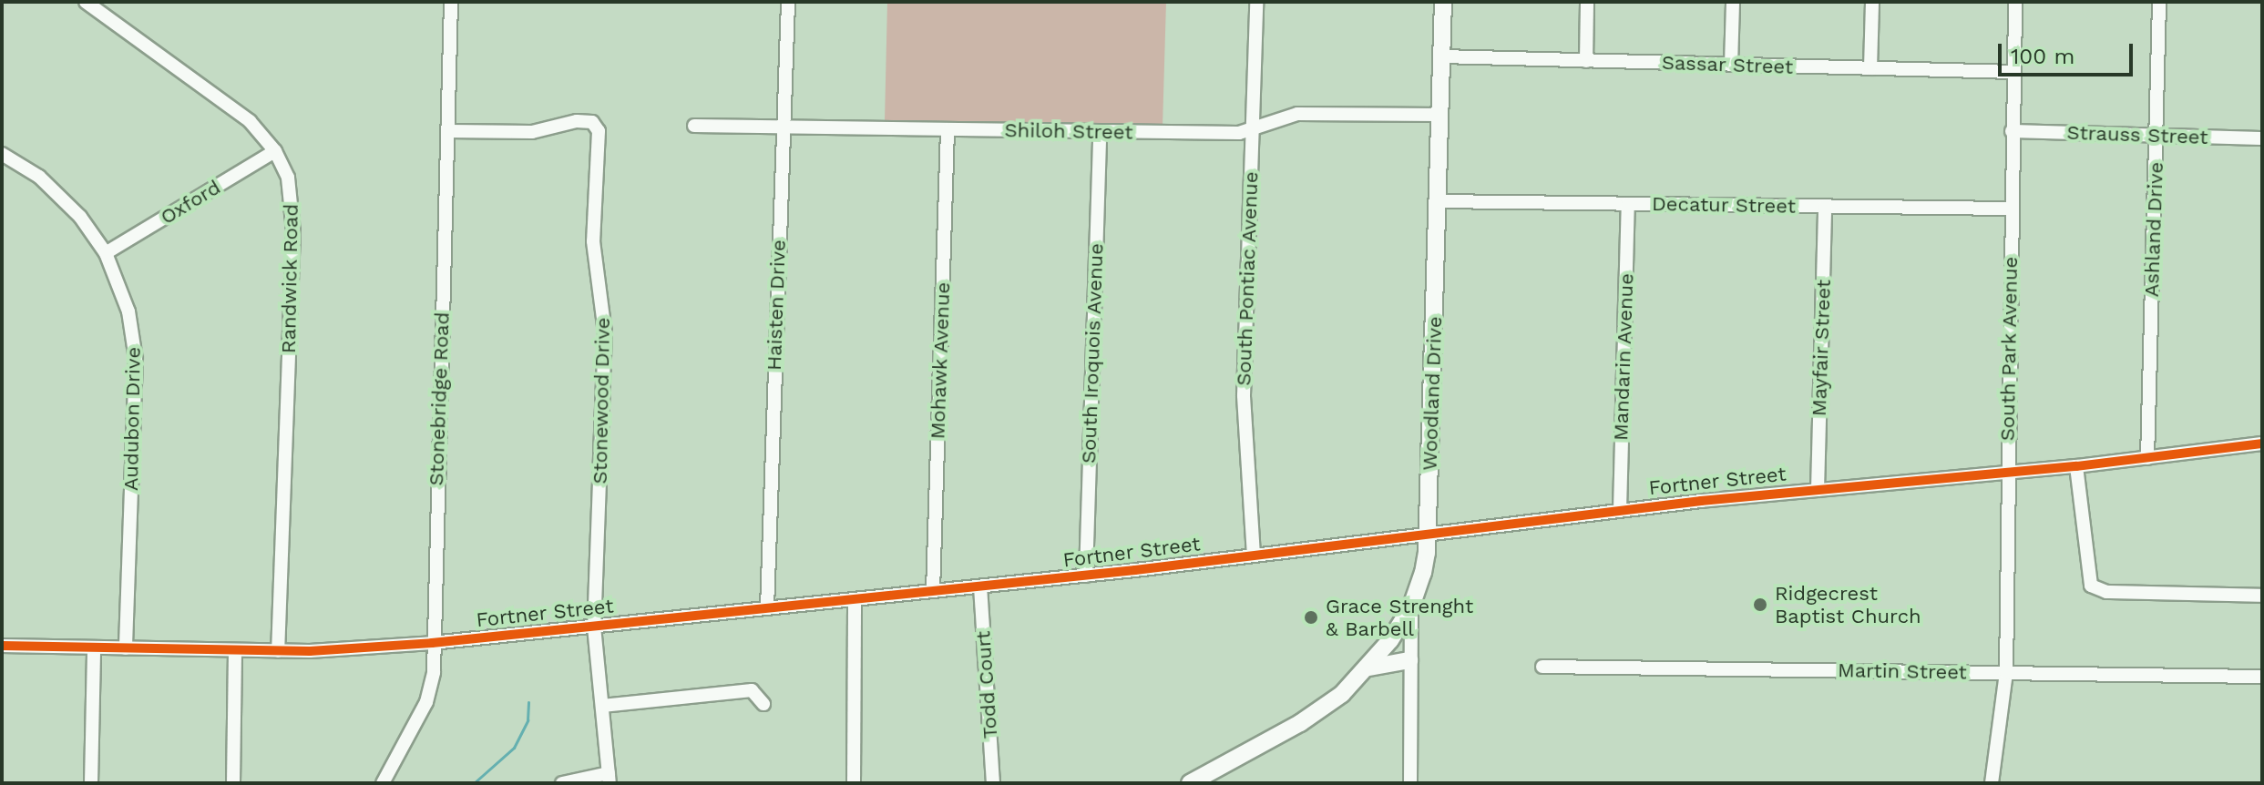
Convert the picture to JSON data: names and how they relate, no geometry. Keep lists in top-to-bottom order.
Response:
{
  "streets": {
    "main road": ["Woodland Drive"],
    "street": [
      "Sassar Street",
      "Shiloh Street",
      "Strauss Street",
      "Oxford",
      "Decatur Street",
      "Ashland Drive",
      "Randwick Road",
      "South Pontiac Avenue",
      "Haisten Drive",
      "Mayfair Street",
      "South Park Avenue",
      "South Iroquois Avenue",
      "Mandarin Avenue",
      "Mohawk Avenue",
      "Stonebridge Road",
      "Stonewood Drive",
      "Audubon Drive",
      "Fortner Street",
      "Martin Street",
      "Todd Court"
    ]
  },
  "crossings": [
    ["Sassar Street", "South Park Avenue"],
    ["Sassar Street", "Woodland Drive"],
    ["Shiloh Street", "South Pontiac Avenue"],
    ["Shiloh Street", "Haisten Drive"],
    ["Shiloh Street", "South Iroquois Avenue"],
    ["Shiloh Street", "Mohawk Avenue"],
    ["Shiloh Street", "Woodland Drive"],
    ["Strauss Street", "Ashland Drive"],
    ["Strauss Street", "South Park Avenue"],
    ["Oxford", "Randwick Road"],
    ["Oxford", "Audubon Drive"],
    ["Decatur Street", "Mayfair Street"],
    ["Decatur Street", "South Park Avenue"],
    ["Decatur Street", "Mandarin Avenue"],
    ["Decatur Street", "Woodland Drive"],
    ["Ashland Drive", "Fortner Street"],
    ["Randwick Road", "Fortner Street"],
    ["South Pontiac Avenue", "Fortner Street"],
    ["Haisten Drive", "Fortner Street"],
    ["Mayfair Street", "Fortner Street"],
    ["South Park Avenue", "Fortner Street"],
    ["South Park Avenue", "Martin Street"],
    ["South Iroquois Avenue", "Fortner Street"],
    ["Mandarin Avenue", "Fortner Street"],
    ["Mohawk Avenue", "Fortner Street"],
    ["Woodland Drive", "Fortner Street"],
    ["Stonebridge Road", "Stonewood Drive"],
    ["Stonebridge Road", "Fortner Street"],
    ["Stonewood Drive", "Fortner Street"],
    ["Audubon Drive", "Fortner Street"],
    ["Fortner Street", "Todd Court"]
  ],
  "places": ["Ridgecrest Baptist Church", "Grace Strenght & Barbell"],
  "scale_bar": "100 m"
}
